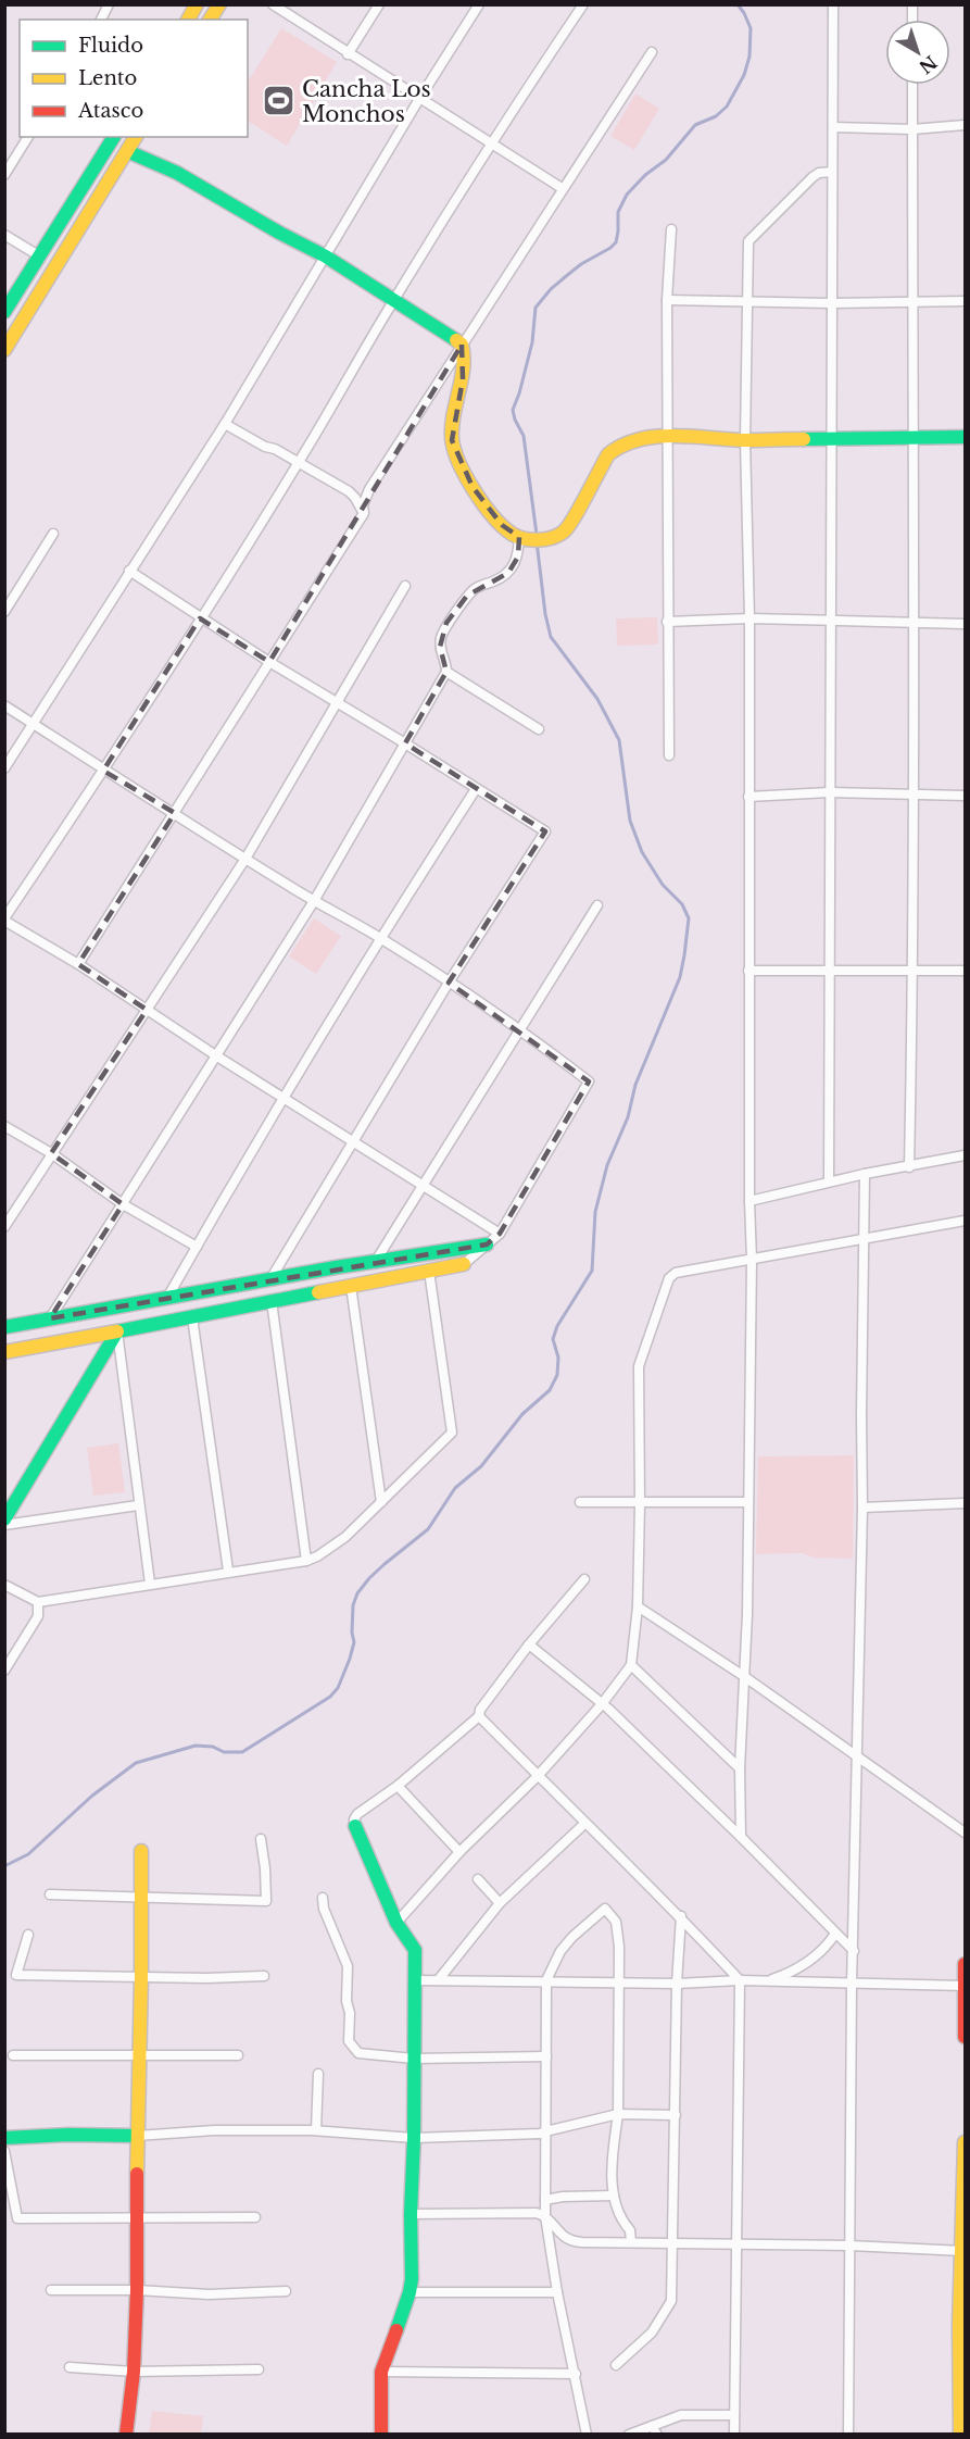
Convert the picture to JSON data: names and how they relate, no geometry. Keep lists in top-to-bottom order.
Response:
{
  "places": {
    "sports": ["Cancha Los Monchos"]
  },
  "legend": ["Fluido", "Lento", "Atasco"],
  "north": "bottom right"
}
